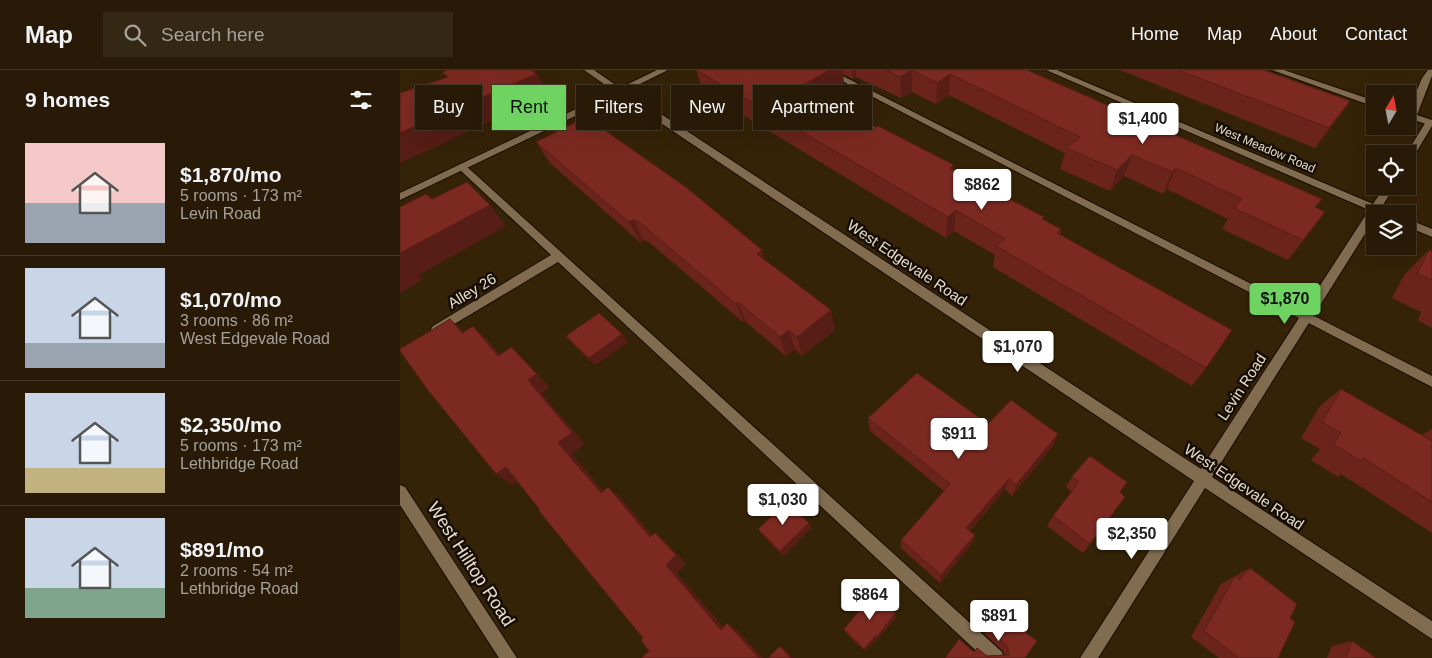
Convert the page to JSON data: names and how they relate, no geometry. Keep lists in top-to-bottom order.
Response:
{
  "streets": {
    "street": [
      "West Meadow Road",
      "West Edgevale Road",
      "Alley 26",
      "Levin Road",
      "West Hilltop Road"
    ]
  },
  "crossings": [
    ["West Edgevale Road", "Levin Road"]
  ],
  "north": "top",
  "page": {
    "header": "Map",
    "search": "Search here",
    "nav": [
      "Home",
      "Map",
      "About",
      "Contact"
    ],
    "heading": "9 homes",
    "chip": [
      "Buy",
      "Rent",
      "Filters",
      "New",
      "Apartment"
    ],
    "price": [
      "$1,400",
      "$862",
      "$1,870",
      "$1,070",
      "$911",
      "$1,030",
      "$2,350",
      "$864",
      "$891"
    ],
    "list": [
      {
        "name": "$1,870/mo",
        "note": "5 rooms · 173 m² · Levin Road"
      },
      {
        "name": "$1,070/mo",
        "note": "3 rooms · 86 m² · West Edgevale Road"
      },
      {
        "name": "$2,350/mo",
        "note": "5 rooms · 173 m² · Lethbridge Road"
      },
      {
        "name": "$891/mo",
        "note": "2 rooms · 54 m² · Lethbridge Road"
      }
    ]
  }
}
